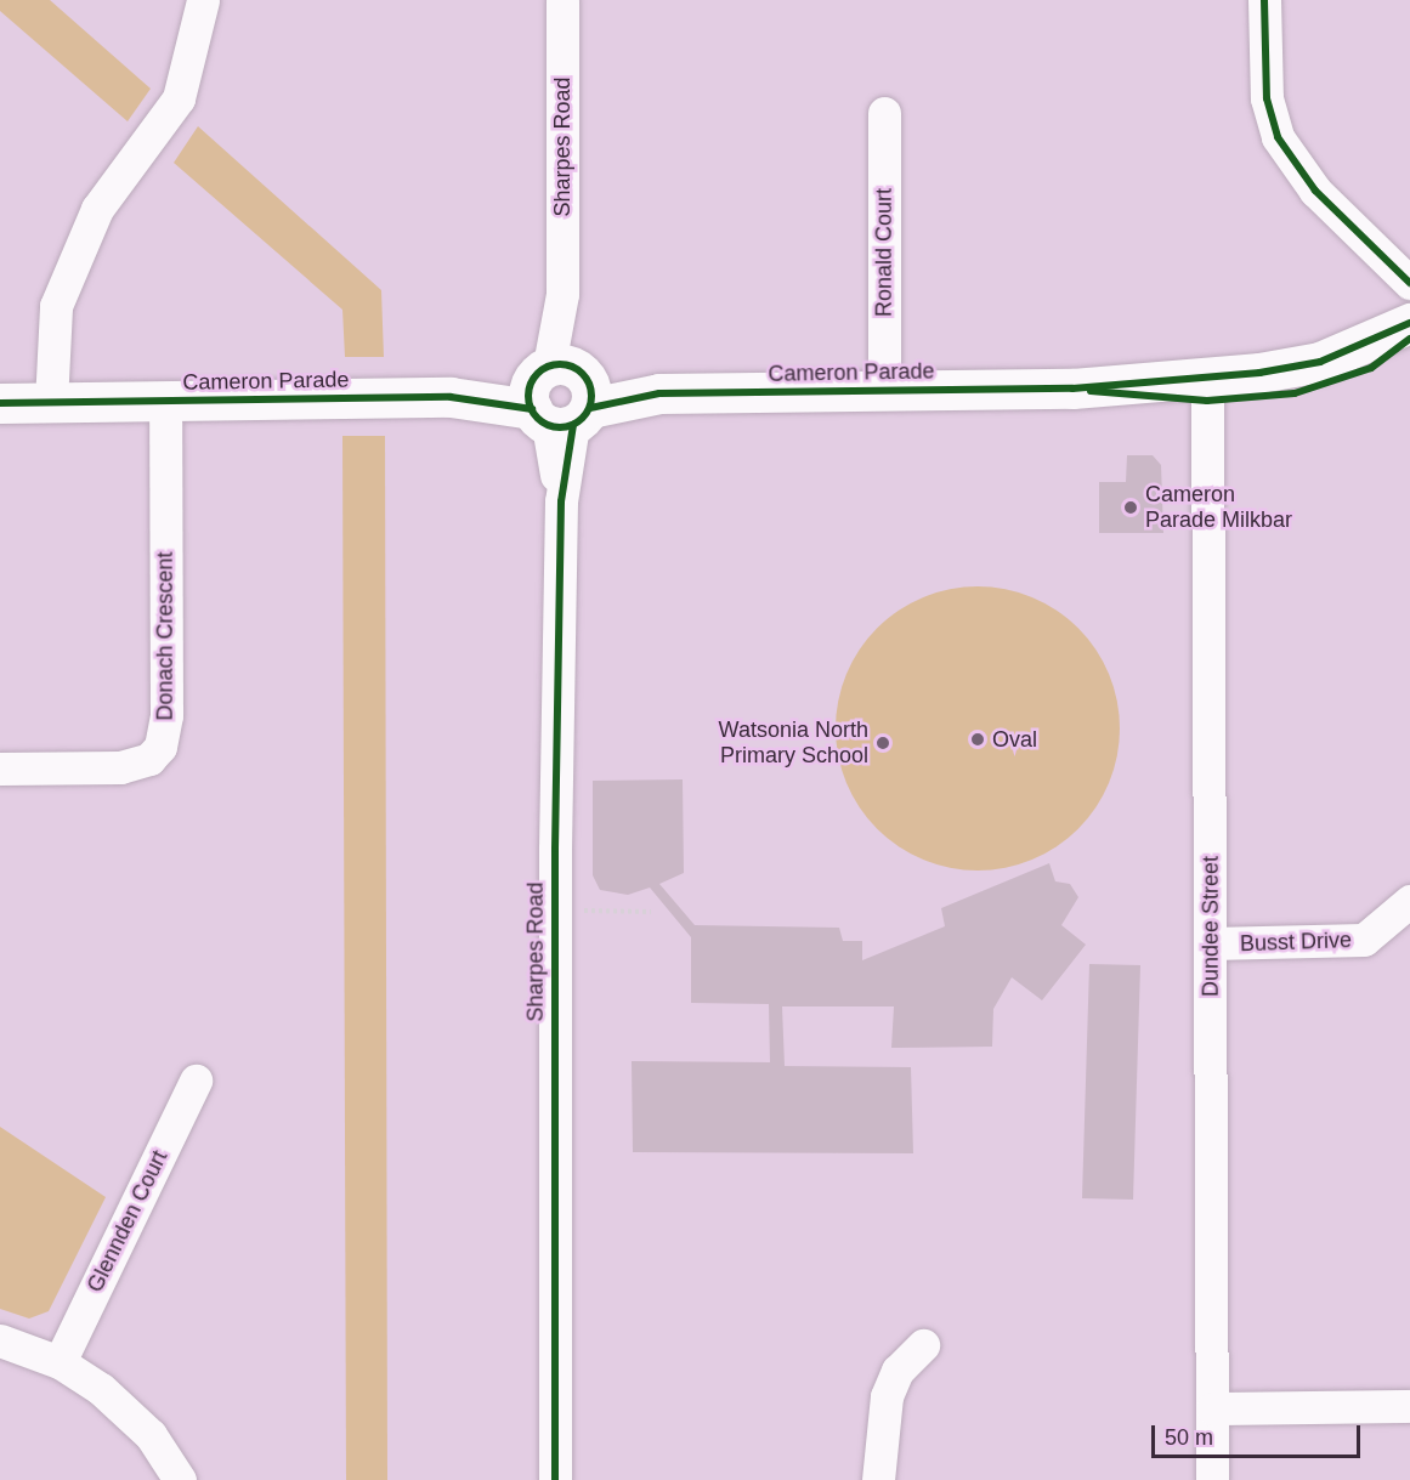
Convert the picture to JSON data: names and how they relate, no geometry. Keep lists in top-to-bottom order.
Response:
{
  "streets": {
    "street": [
      "Sharpes Road",
      "Ronald Court",
      "Cameron Parade",
      "Donach Crescent",
      "Dundee Street",
      "Busst Drive",
      "Glennden Court"
    ]
  },
  "crossings": [
    ["Sharpes Road", "Cameron Parade"],
    ["Ronald Court", "Cameron Parade"],
    ["Cameron Parade", "Donach Crescent"],
    ["Cameron Parade", "Dundee Street"],
    ["Dundee Street", "Busst Drive"]
  ],
  "places": ["Cameron Parade Milkbar", "Oval", "Watsonia North Primary School"],
  "scale_bar": "50 m"
}
